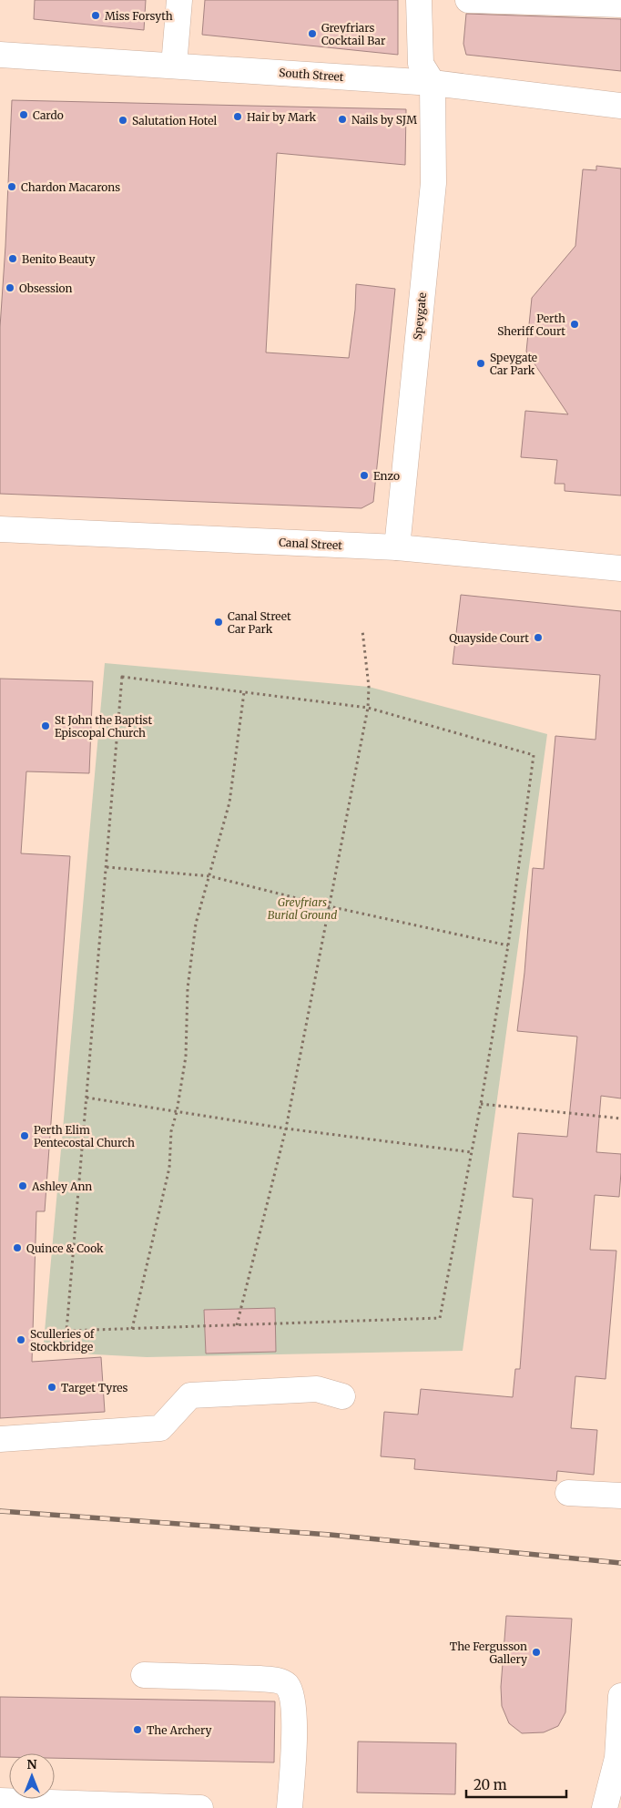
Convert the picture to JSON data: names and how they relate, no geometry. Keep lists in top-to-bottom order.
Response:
{
  "streets": {
    "street": ["South Street", "Speygate", "Canal Street"]
  },
  "crossings": [
    ["South Street", "Speygate"],
    ["Speygate", "Canal Street"]
  ],
  "parks": ["Greyfriars Burial Ground"],
  "places": [
    "Miss Forsyth",
    "Greyfriars Cocktail Bar",
    "Cardo",
    "Hair by Mark",
    "Nails by SJM",
    "Salutation Hotel",
    "Chardon Macarons",
    "Benito Beauty",
    "Obsession",
    "Perth Sheriff Court",
    "Speygate Car Park",
    "Enzo",
    "Canal Street Car Park",
    "Quayside Court",
    "St John the Baptist Episcopal Church",
    "Perth Elim Pentecostal Church",
    "Ashley Ann",
    "Quince & Cook",
    "Sculleries of Stockbridge",
    "Target Tyres",
    "The Fergusson Gallery",
    "The Archery"
  ],
  "scale_bar": "20 m",
  "north": "top"
}
